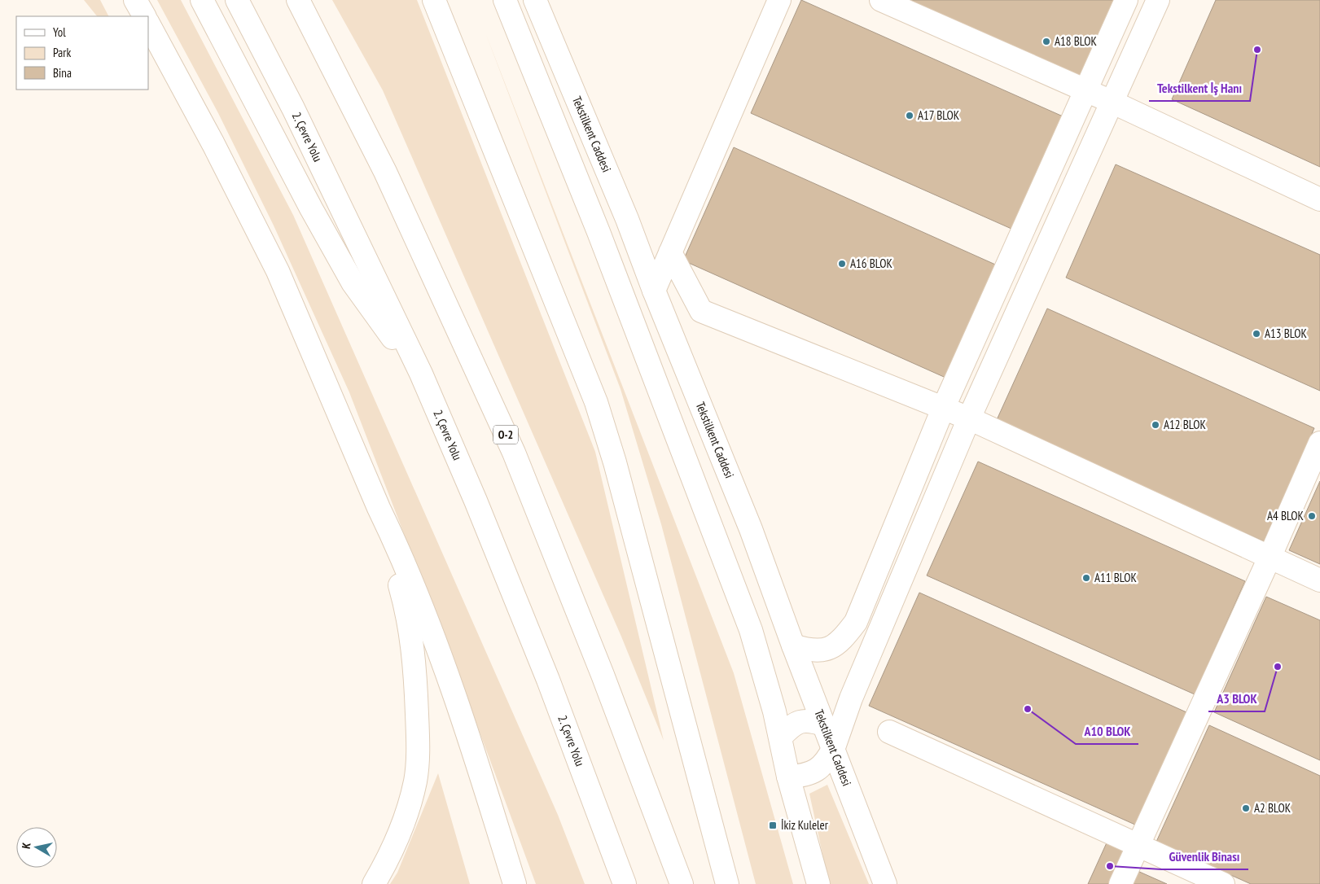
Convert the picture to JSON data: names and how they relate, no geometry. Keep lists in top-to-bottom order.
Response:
{
  "streets": {
    "main road": ["Tekstilkent Caddesi", "2. Çevre Yolu", "O-2"]
  },
  "places": {
    "other": [
      "A18 BLOK",
      "Tekstilkent İş Hanı",
      "A17 BLOK",
      "A16 BLOK",
      "A13 BLOK",
      "A12 BLOK",
      "A4 BLOK",
      "A11 BLOK",
      "A3 BLOK",
      "A10 BLOK",
      "A2 BLOK",
      "Güvenlik Binası"
    ],
    "transit": ["İkiz Kuleler"]
  },
  "legend": ["Yol", "Park", "Bina"],
  "north": "left"
}
